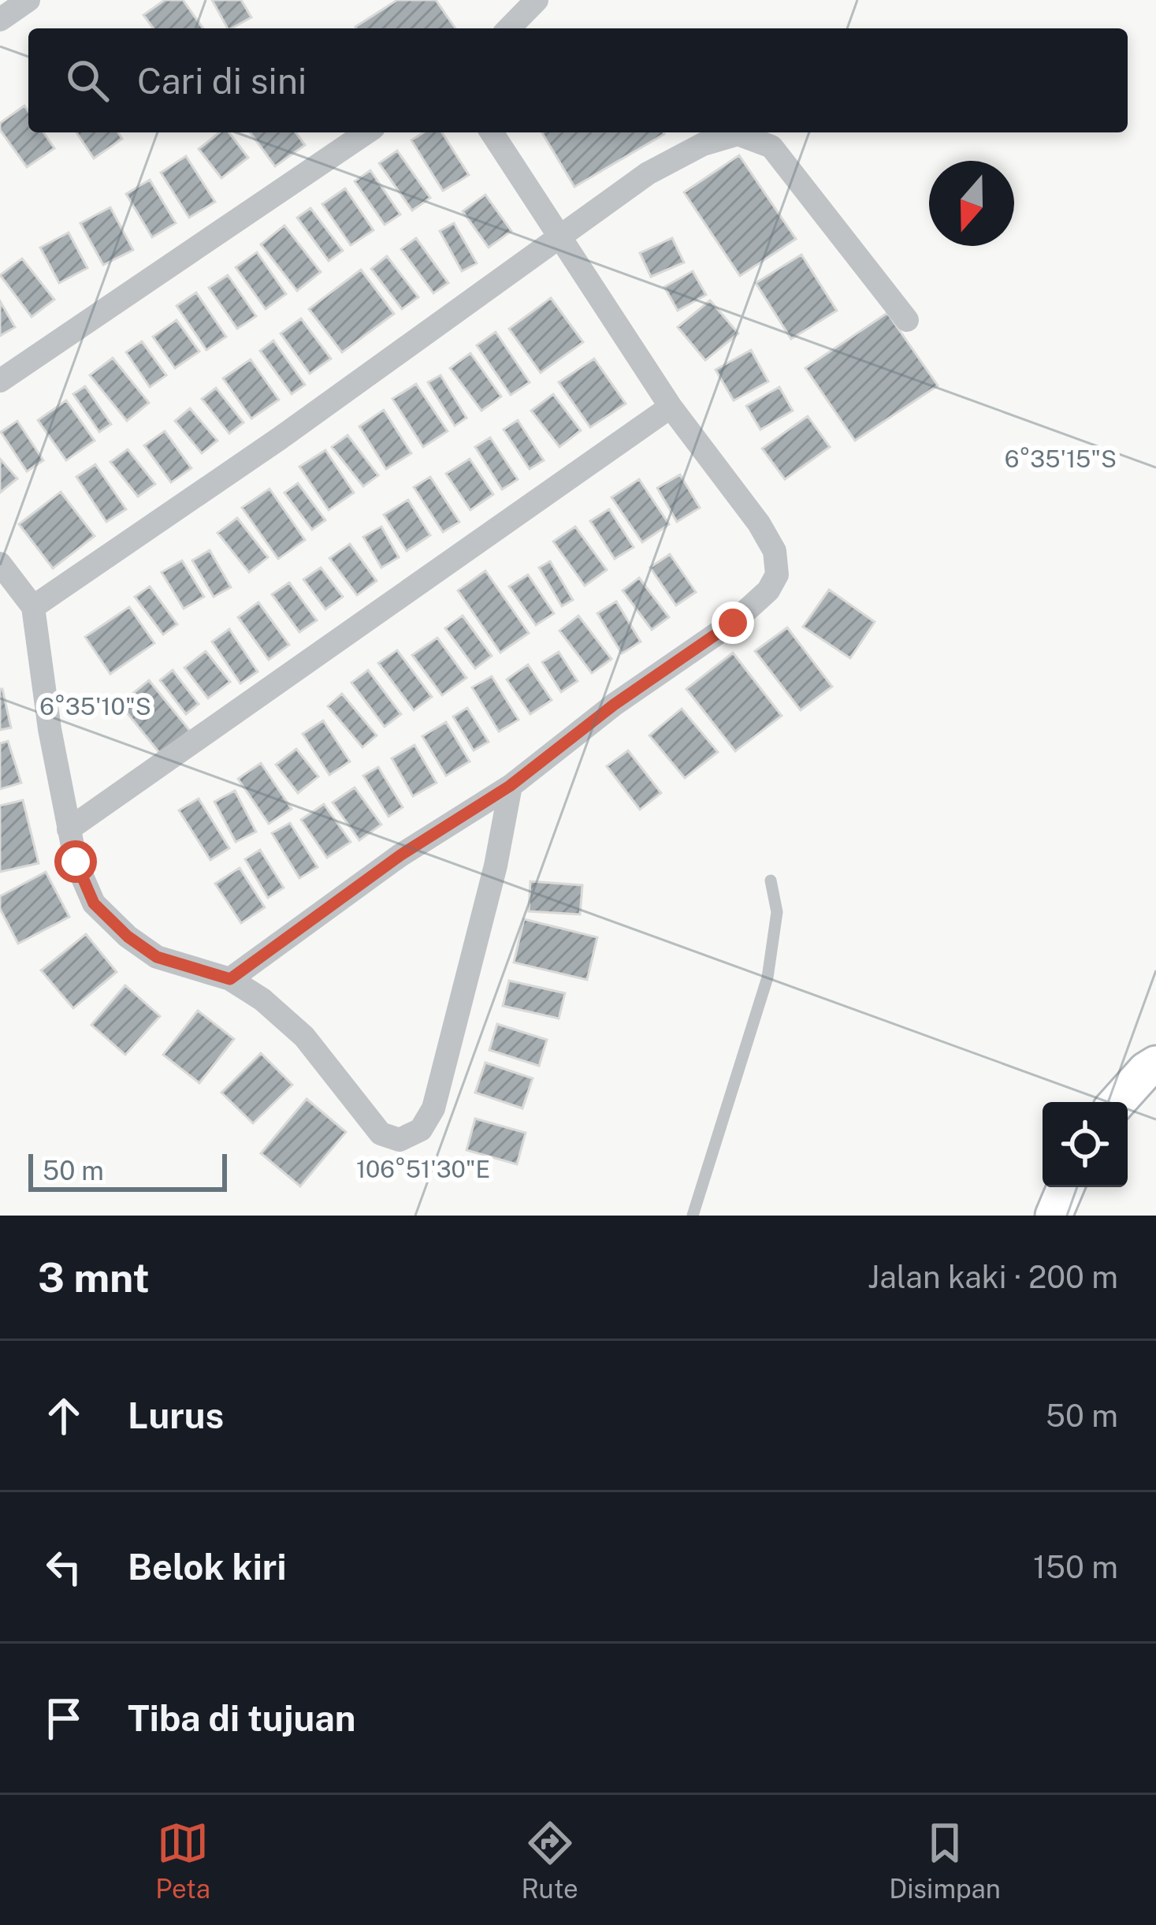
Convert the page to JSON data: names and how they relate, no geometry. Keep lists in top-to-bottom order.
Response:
{
  "scale_bar": "50 m",
  "north": "bottom",
  "page": {
    "search": "Cari di sini",
    "scale": "50 m",
    "heading": ["3 mnt", "Jalan kaki · 200 m"],
    "list": [
      ["Lurus", "50 m"],
      ["Belok kiri", "150 m"],
      "Tiba di tujuan"
    ],
    "nav": ["Peta", "Rute", "Disimpan"]
  },
  "coordinates": ["6°35'15\"S", "6°35'10\"S", "106°51'30\"E"]
}
